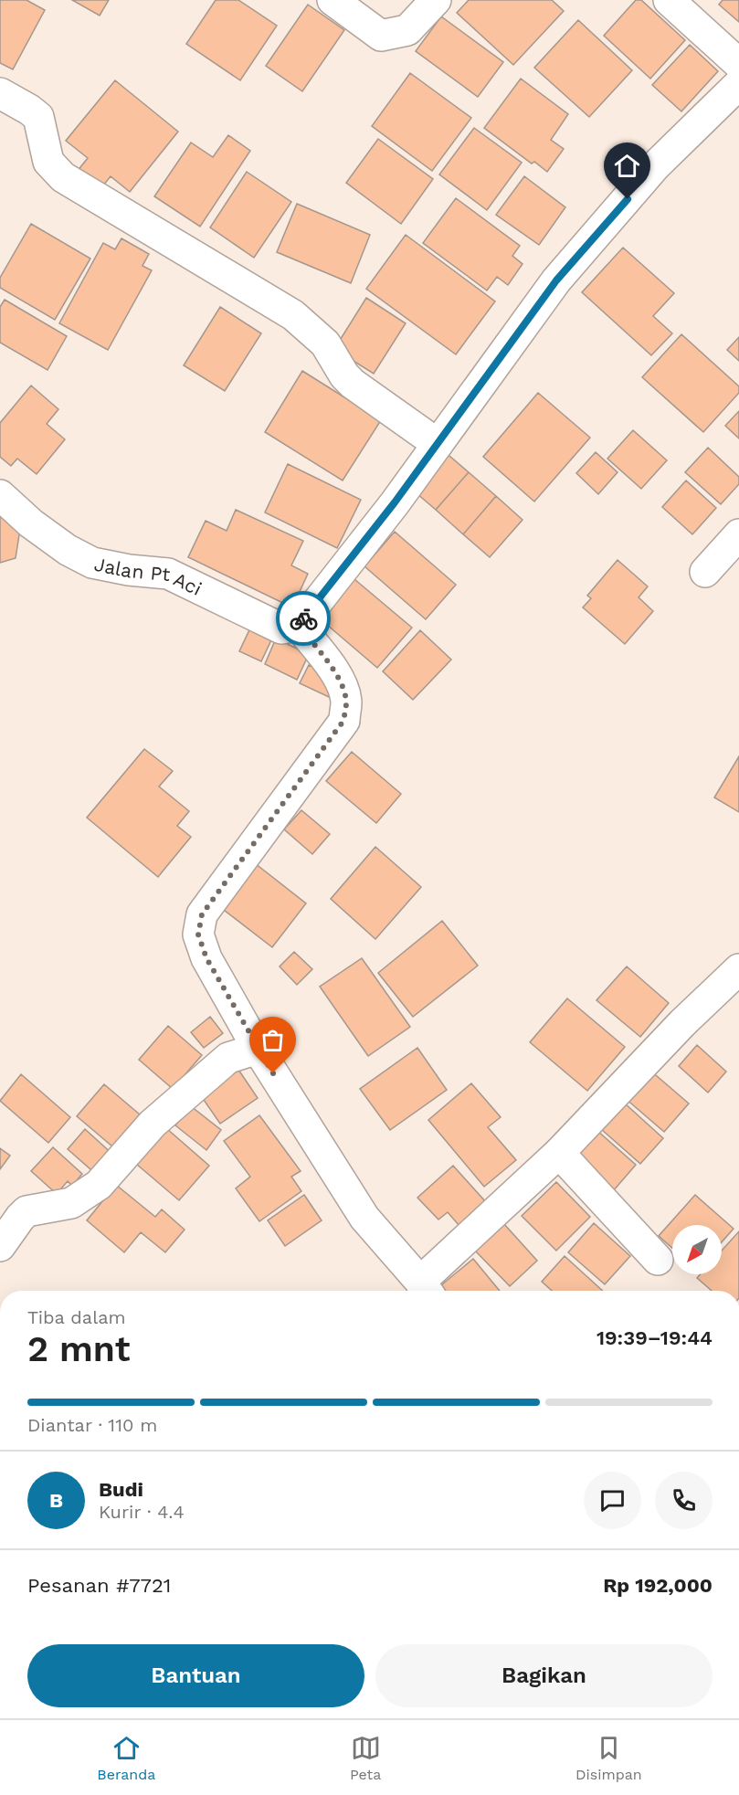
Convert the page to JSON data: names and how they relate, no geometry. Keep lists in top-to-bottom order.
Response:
{
  "streets": {
    "street": ["Jalan Pt Aci"]
  },
  "north": "bottom left",
  "page": {
    "heading": ["2 mnt", "Tiba dalam", "19:39–19:44"],
    "panel": [
      "Budi",
      "Kurir · 4.4",
      "Pesanan #7721",
      "Rp 192,000"
    ],
    "bar": "Diantar · 110 m",
    "round": "B",
    "buttons": ["Bantuan", "Bagikan"],
    "tabs": ["Beranda", "Peta", "Disimpan"]
  }
}
